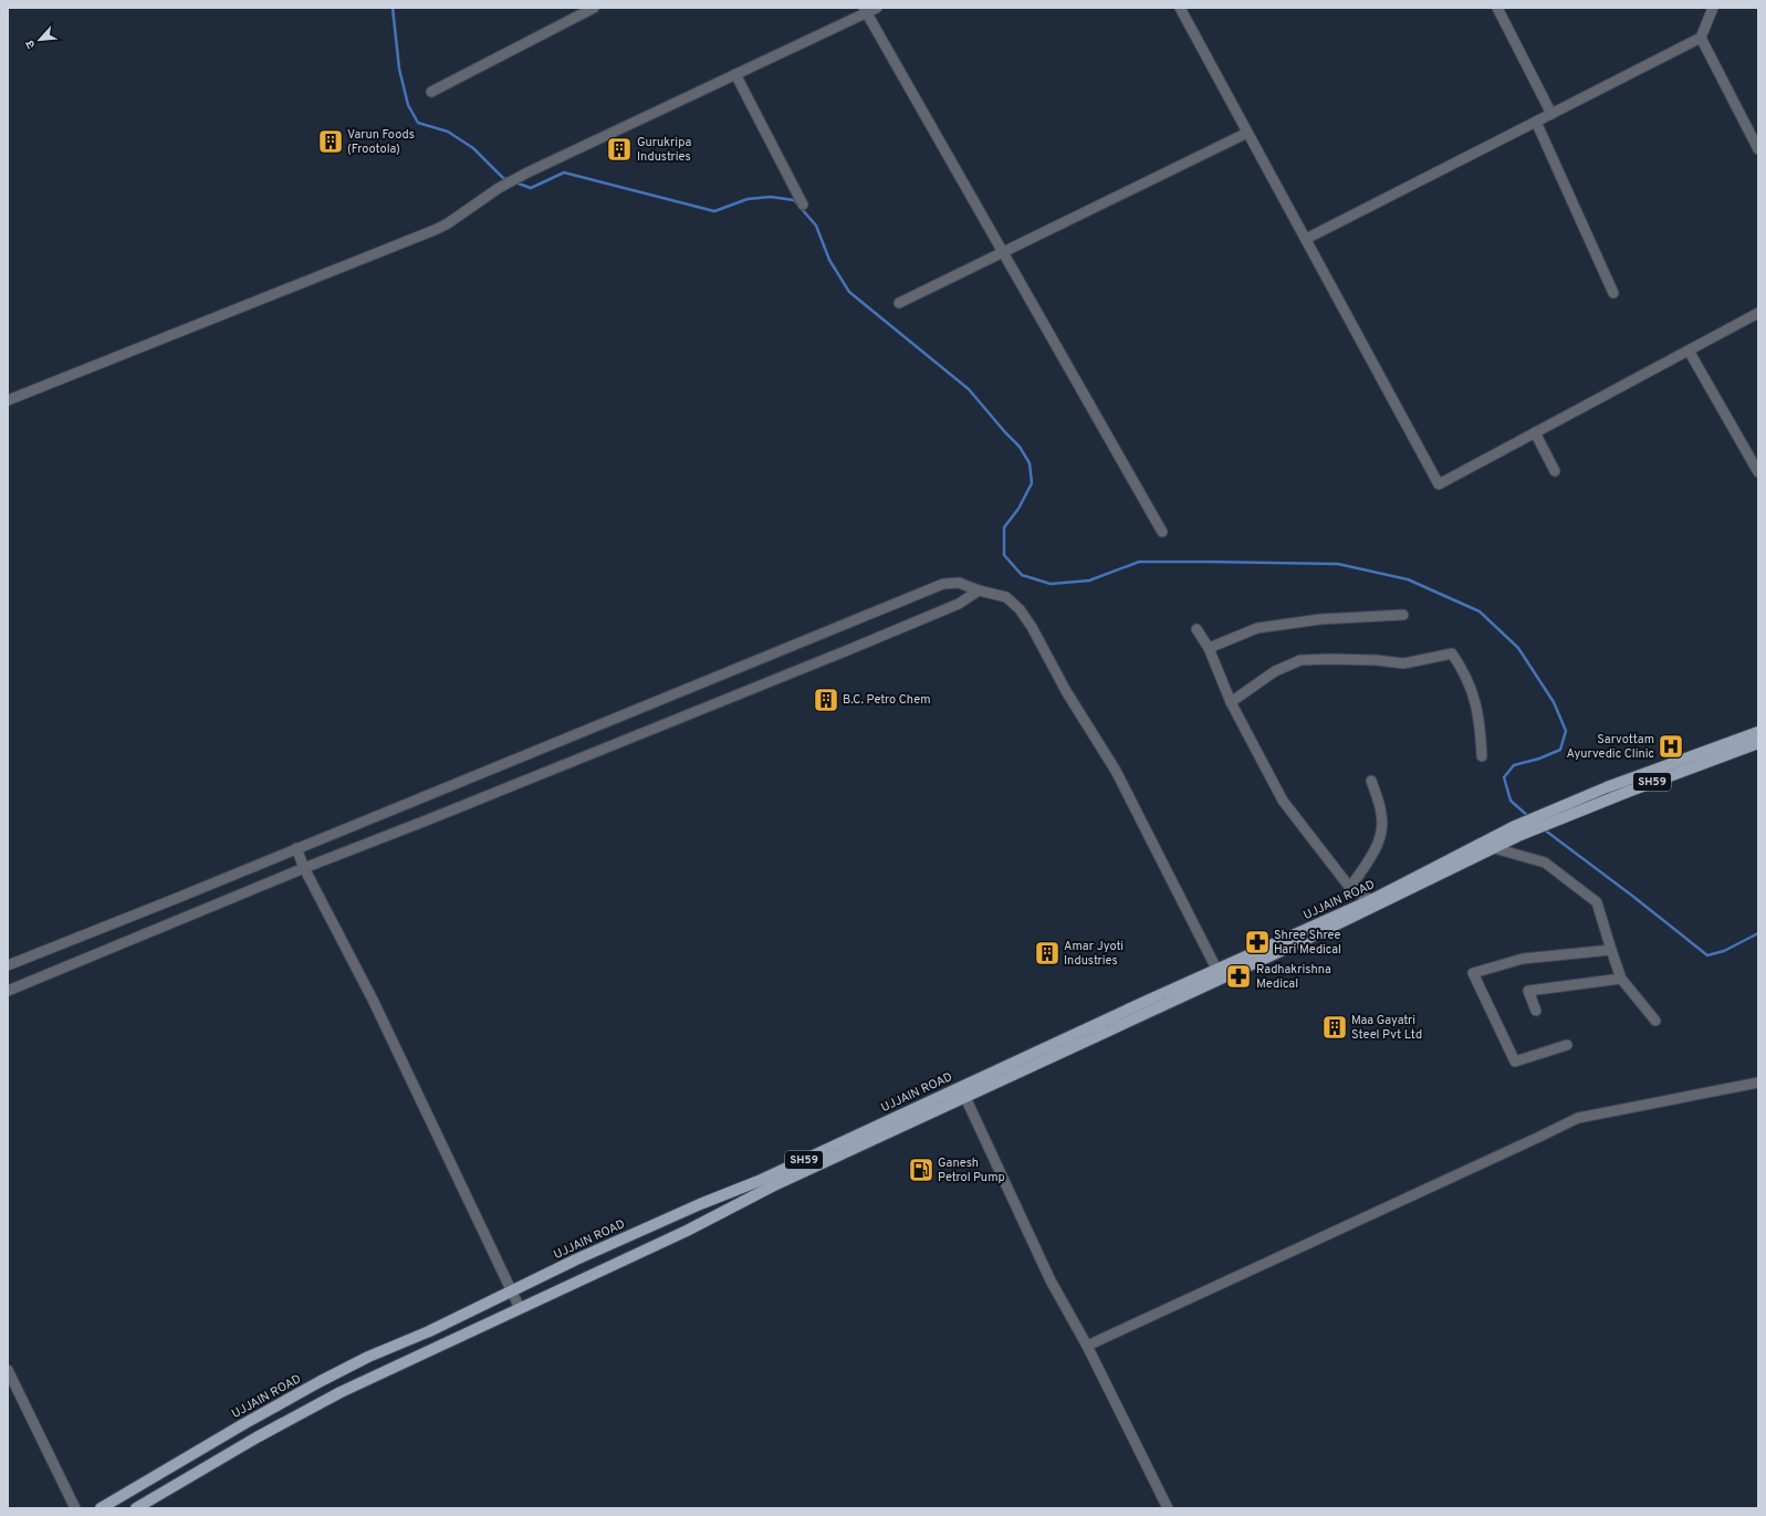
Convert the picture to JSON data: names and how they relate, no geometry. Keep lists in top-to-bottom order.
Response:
{
  "streets": {
    "main road": ["SH59", "UJJAIN ROAD"]
  },
  "places": {
    "building": [
      "Varun Foods (Frootola)",
      "Gurukripa Industries",
      "B.C. Petro Chem",
      "Amar Jyoti Industries",
      "Maa Gayatri Steel Pvt Ltd"
    ],
    "hospital": ["Sarvottam Ayurvedic Clinic"],
    "pharmacy": ["Shree Shree Hari Medical", "Radhakrishna Medical"],
    "fuel station": ["Ganesh Petrol Pump"]
  },
  "north": "bottom left"
}
